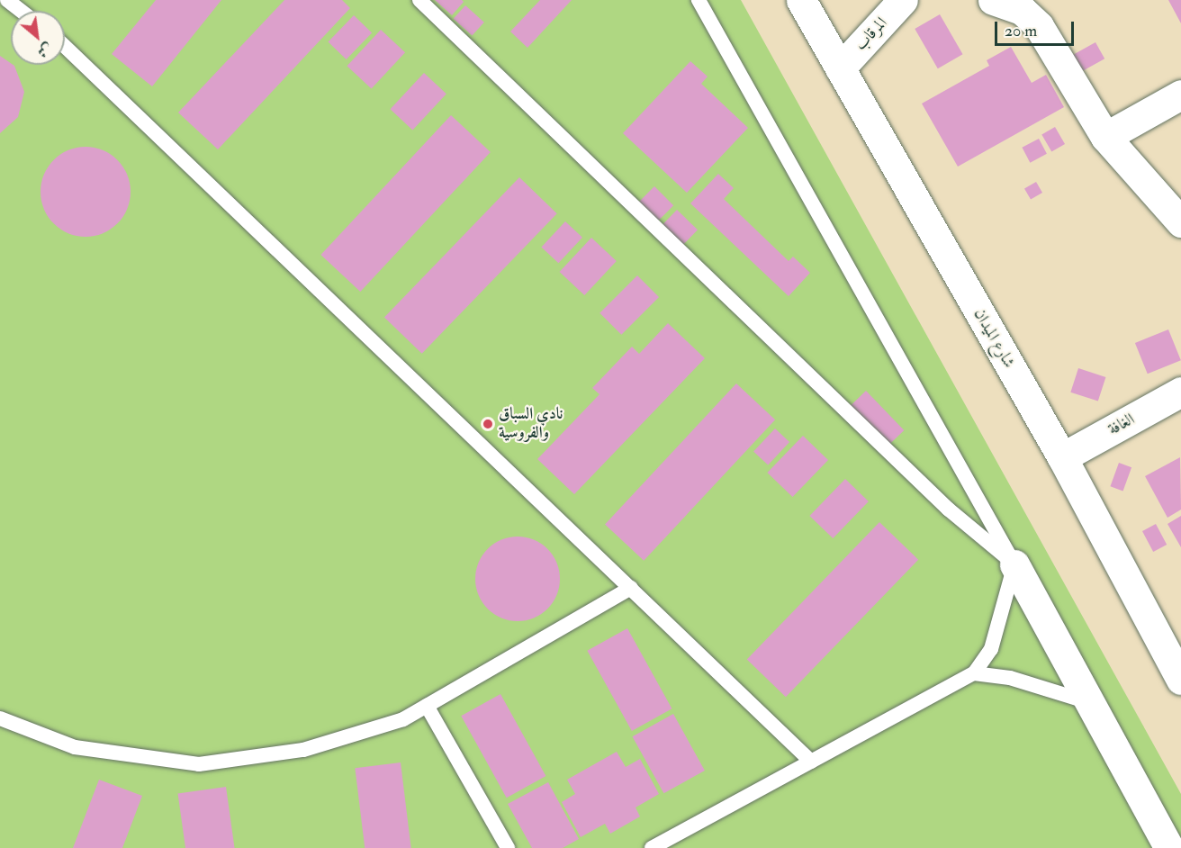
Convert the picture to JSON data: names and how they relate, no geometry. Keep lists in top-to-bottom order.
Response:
{
  "streets": {
    "street": ["المرقاب", "شارع الميدان", "الغافة"]
  },
  "crossings": [
    ["المرقاب", "شارع الميدان"],
    ["شارع الميدان", "الغافة"]
  ],
  "places": ["نادي السباق والفروسية"],
  "scale_bar": "20 m",
  "north": "bottom right"
}
